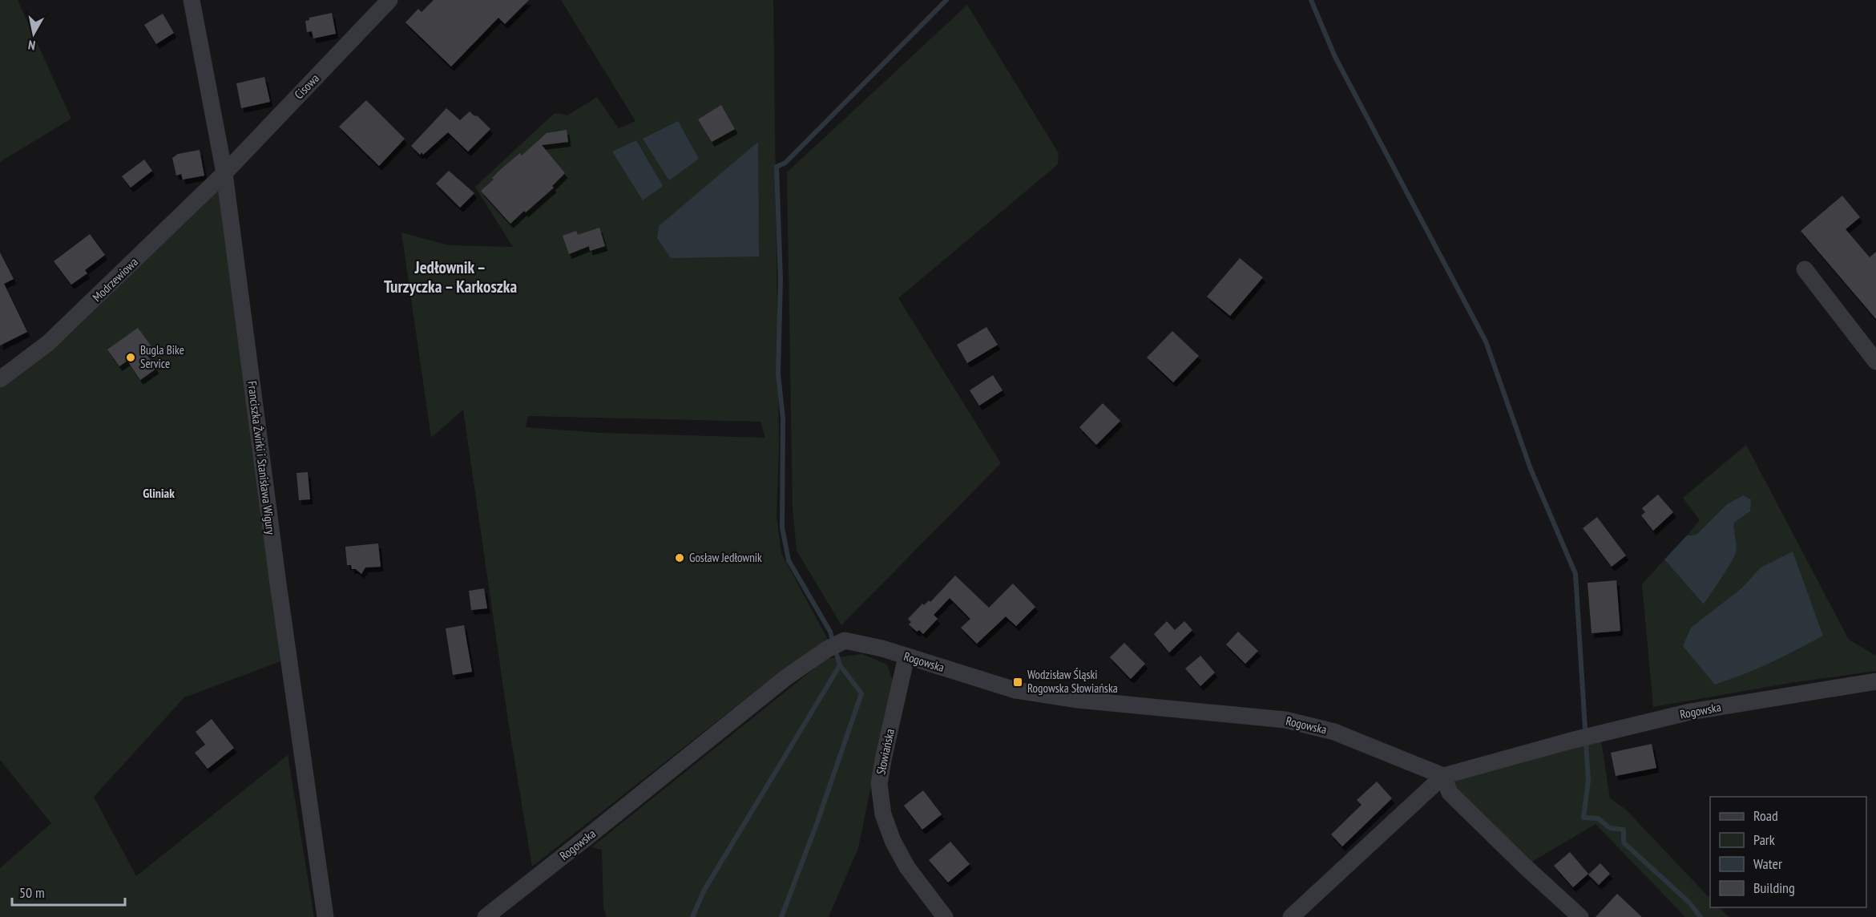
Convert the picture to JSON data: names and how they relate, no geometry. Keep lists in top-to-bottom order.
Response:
{
  "streets": {
    "street": [
      "Cisowa",
      "Modrzewiowa",
      "Franciszka Żwirki i Stanisława Wigury",
      "Rogowska",
      "Słowiańska"
    ]
  },
  "crossings": [
    ["Cisowa", "Modrzewiowa"],
    ["Cisowa", "Franciszka Żwirki i Stanisława Wigury"],
    ["Modrzewiowa", "Franciszka Żwirki i Stanisława Wigury"],
    ["Rogowska", "Słowiańska"]
  ],
  "districts": ["Jedłownik – Turzyczka – Karkoszka", "Gliniak"],
  "places": {
    "other": ["Bugla Bike Service", "Gosław Jedłownik"],
    "transit": ["Wodzisław Śląski Rogowska Słowiańska"]
  },
  "legend": [
    "Road",
    "Park",
    "Water",
    "Building"
  ],
  "scale_bar": "50 m",
  "north": "bottom"
}
